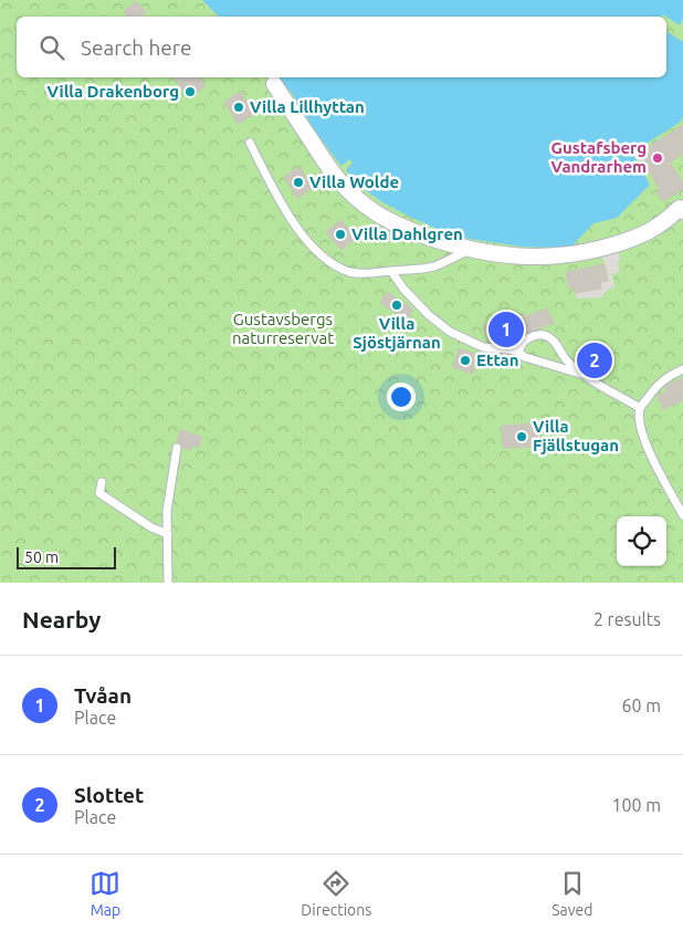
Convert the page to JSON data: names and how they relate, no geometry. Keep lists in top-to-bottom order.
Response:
{
  "parks": ["Gustavsbergs naturreservat"],
  "places": [
    "Villa Drakenborg",
    "Villa Lillhyttan",
    "Gustafsberg Vandrarhem",
    "Villa Wolde",
    "Villa Dahlgren",
    "Villa Sjöstjärnan",
    "Ettan",
    "Villa Fjällstugan"
  ],
  "scale_bar": "50 m",
  "page": {
    "search": "Search here",
    "pins": ["1", "2"],
    "scale": "50 m",
    "heading": ["Nearby", "2 results"],
    "list": [
      {
        "mark": "1",
        "name": "Tvåan",
        "note": "Place",
        "value": "60 m"
      },
      {
        "mark": "2",
        "name": "Slottet",
        "note": "Place",
        "value": "100 m"
      }
    ],
    "nav": ["Map", "Directions", "Saved"]
  }
}
